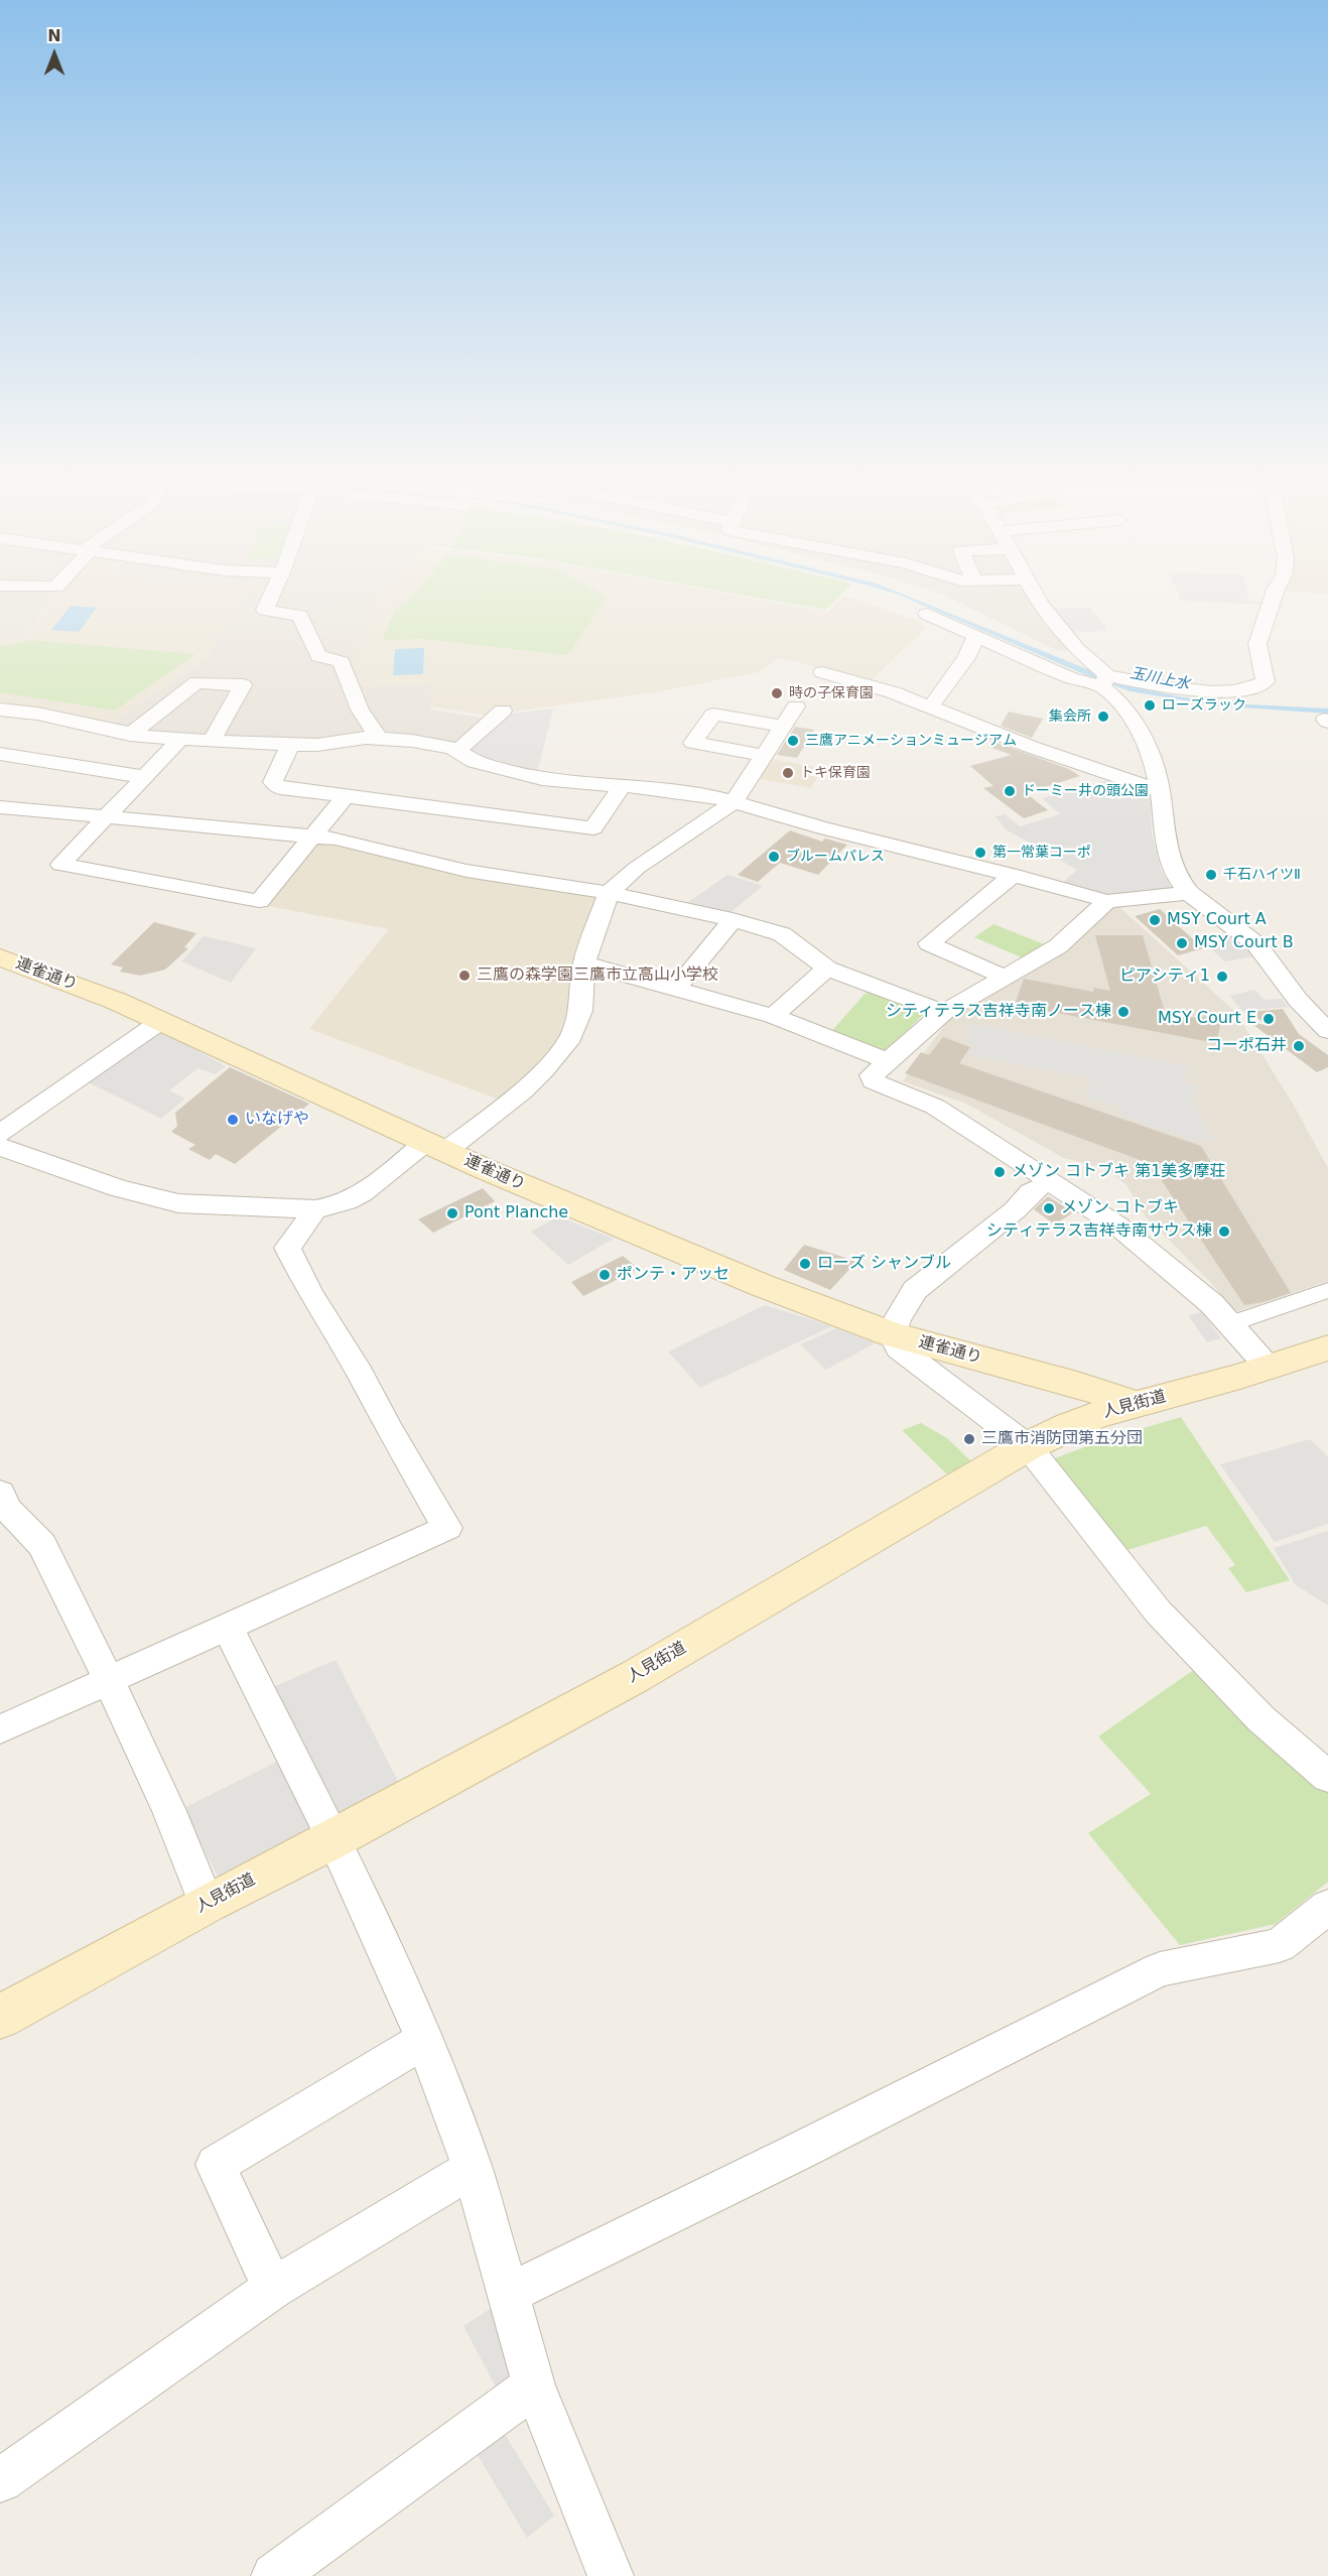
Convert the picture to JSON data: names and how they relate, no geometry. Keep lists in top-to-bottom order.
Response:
{
  "streets": {
    "main road": ["連雀通り", "人見街道"]
  },
  "crossings": [
    ["連雀通り", "人見街道"]
  ],
  "water": ["玉川上水"],
  "places": [
    "時の子保育園",
    "ローズラック",
    "集会所",
    "三鷹アニメーションミュージアム",
    "トキ保育園",
    "ドーミー井の頭公園",
    "第一常葉コーポ",
    "ブルームパレス",
    "千石ハイツⅡ",
    "MSY Court A",
    "MSY Court B",
    "三鷹の森学園三鷹市立高山小学校",
    "ピアシティ1",
    "シティテラス吉祥寺南ノース棟",
    "MSY Court E",
    "コーポ石井",
    "いなげや",
    "メゾン コトブキ 第1美多摩荘",
    "メゾン コトブキ",
    "Pont Planche",
    "シティテラス吉祥寺南サウス棟",
    "ローズ シャンブル",
    "ポンテ・アッセ",
    "三鷹市消防団第五分団"
  ],
  "north": "top"
}
